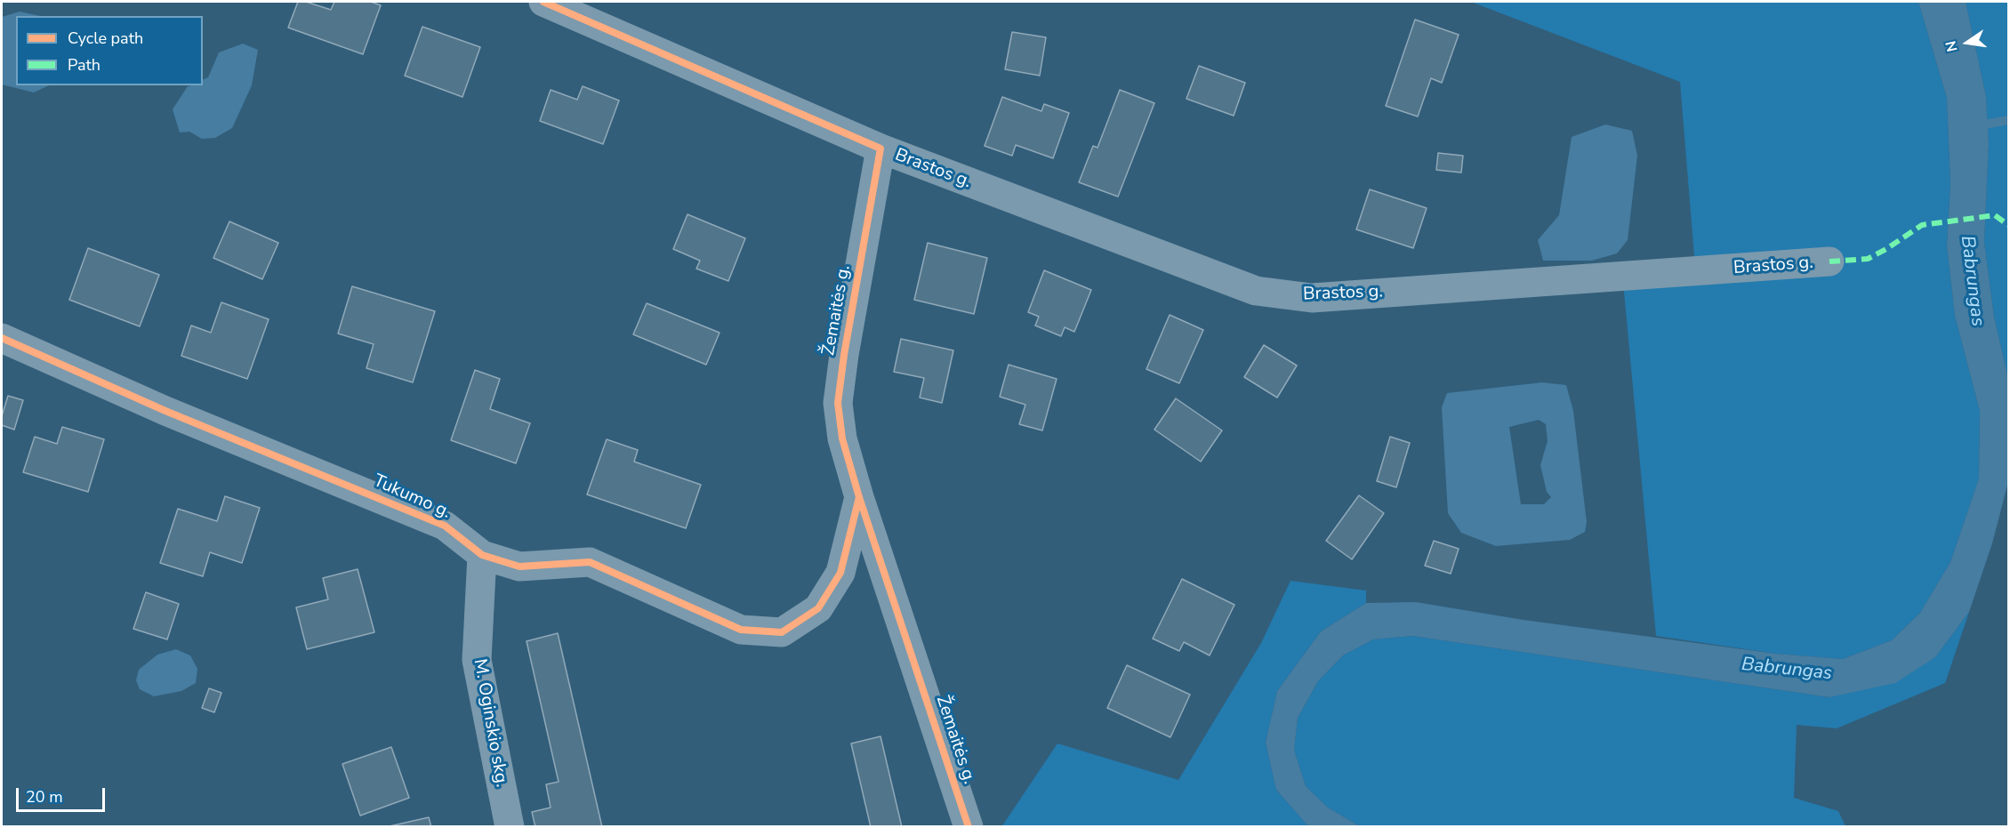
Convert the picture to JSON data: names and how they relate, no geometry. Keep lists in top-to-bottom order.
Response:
{
  "streets": {
    "street": [
      "Brastos g.",
      "Žemaitės g.",
      "Tukumo g.",
      "M. Oginskio skg."
    ]
  },
  "crossings": [
    ["Brastos g.", "Žemaitės g."],
    ["Žemaitės g.", "Tukumo g."],
    ["Tukumo g.", "M. Oginskio skg."]
  ],
  "water": ["Babrungas"],
  "legend": ["Cycle path", "Path"],
  "scale_bar": "20 m",
  "north": "left"
}
